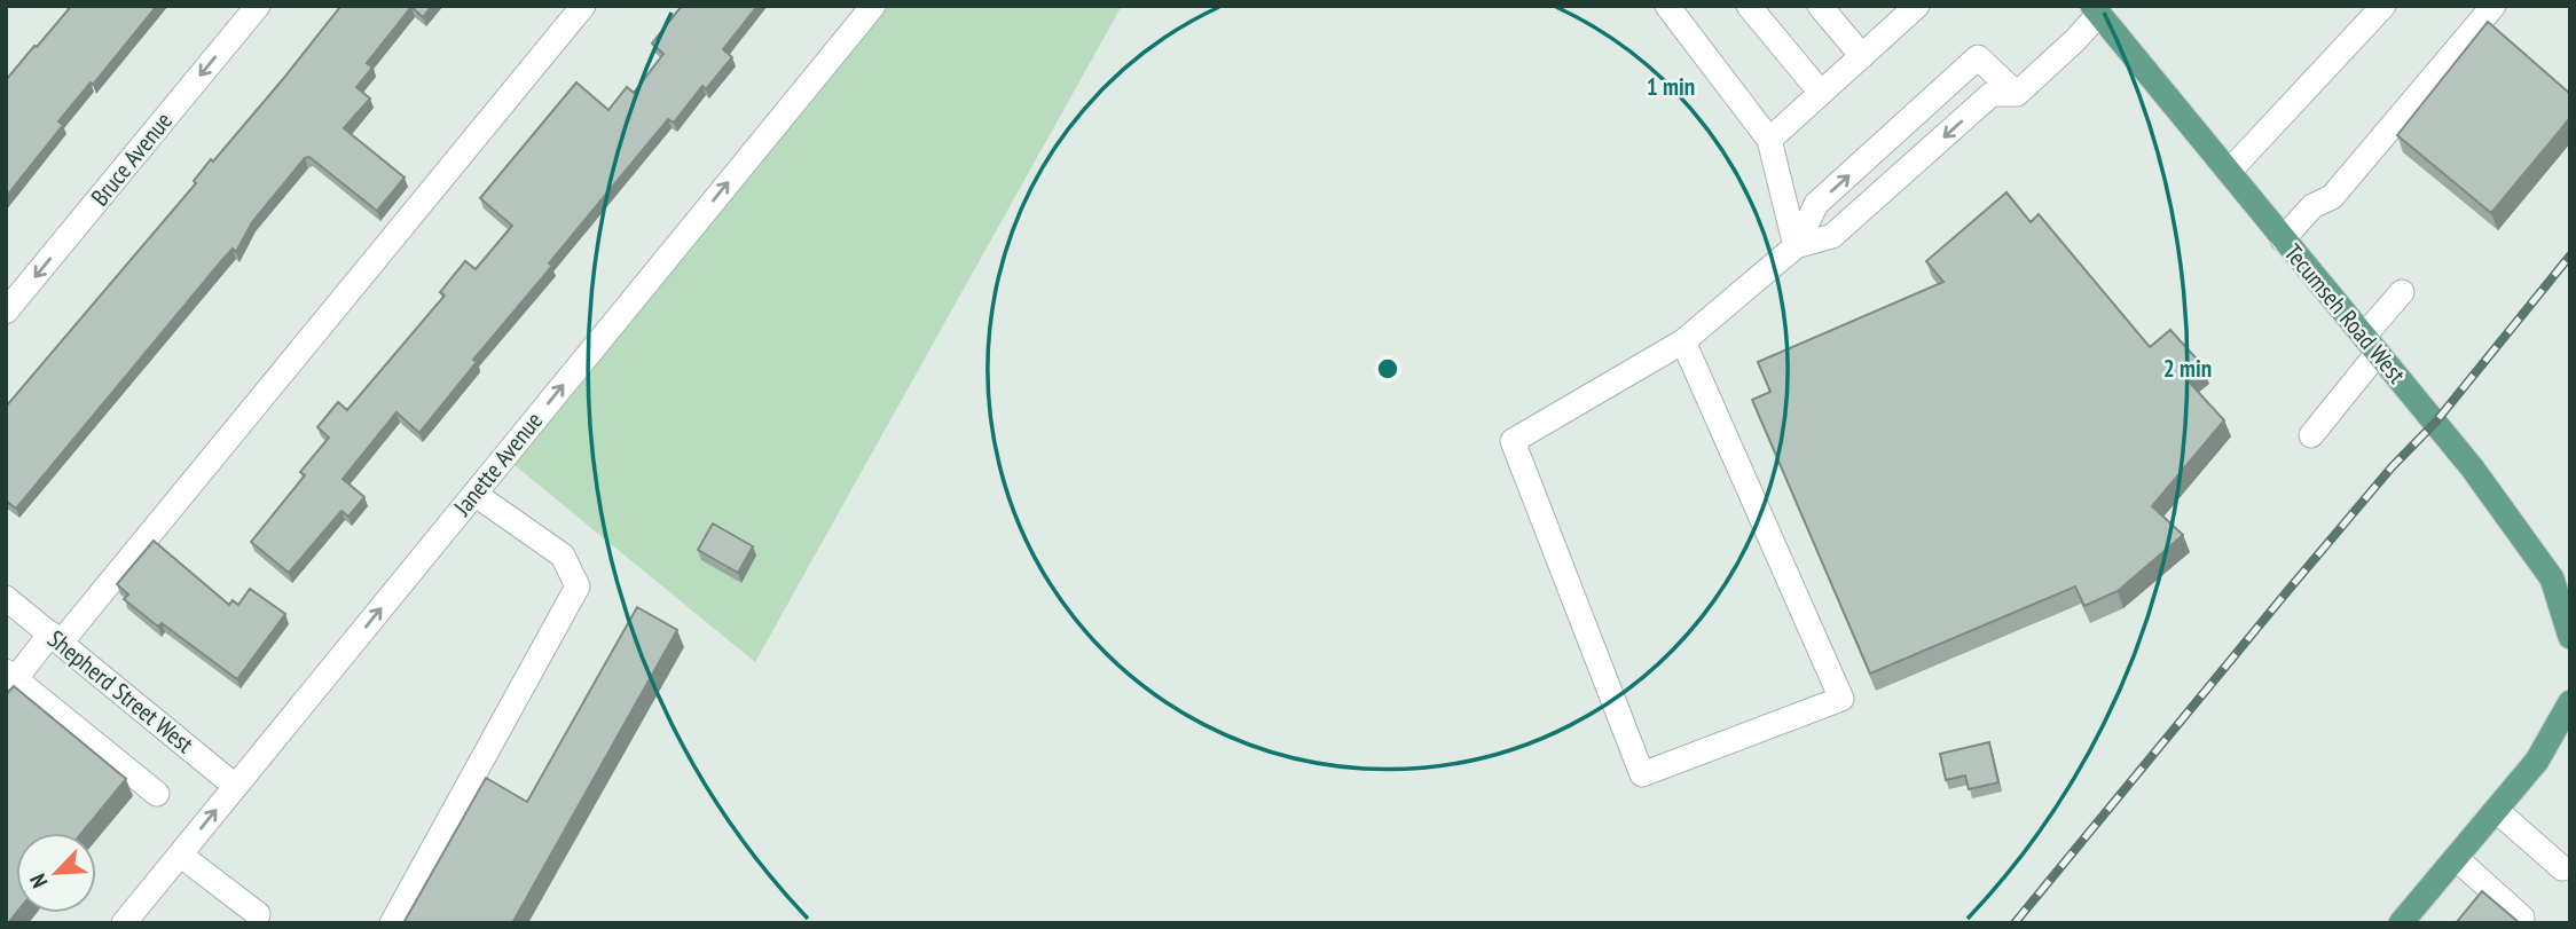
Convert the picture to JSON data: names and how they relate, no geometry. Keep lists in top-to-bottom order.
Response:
{
  "streets": {
    "main road": ["Tecumseh Road West"],
    "street": ["Bruce Avenue", "Janette Avenue", "Shepherd Street West"]
  },
  "crossings": [
    ["Janette Avenue", "Shepherd Street West"]
  ],
  "one_way": ["Bruce Avenue", "Janette Avenue"],
  "north": "bottom left",
  "rings": ["1 min", "2 min"]
}
